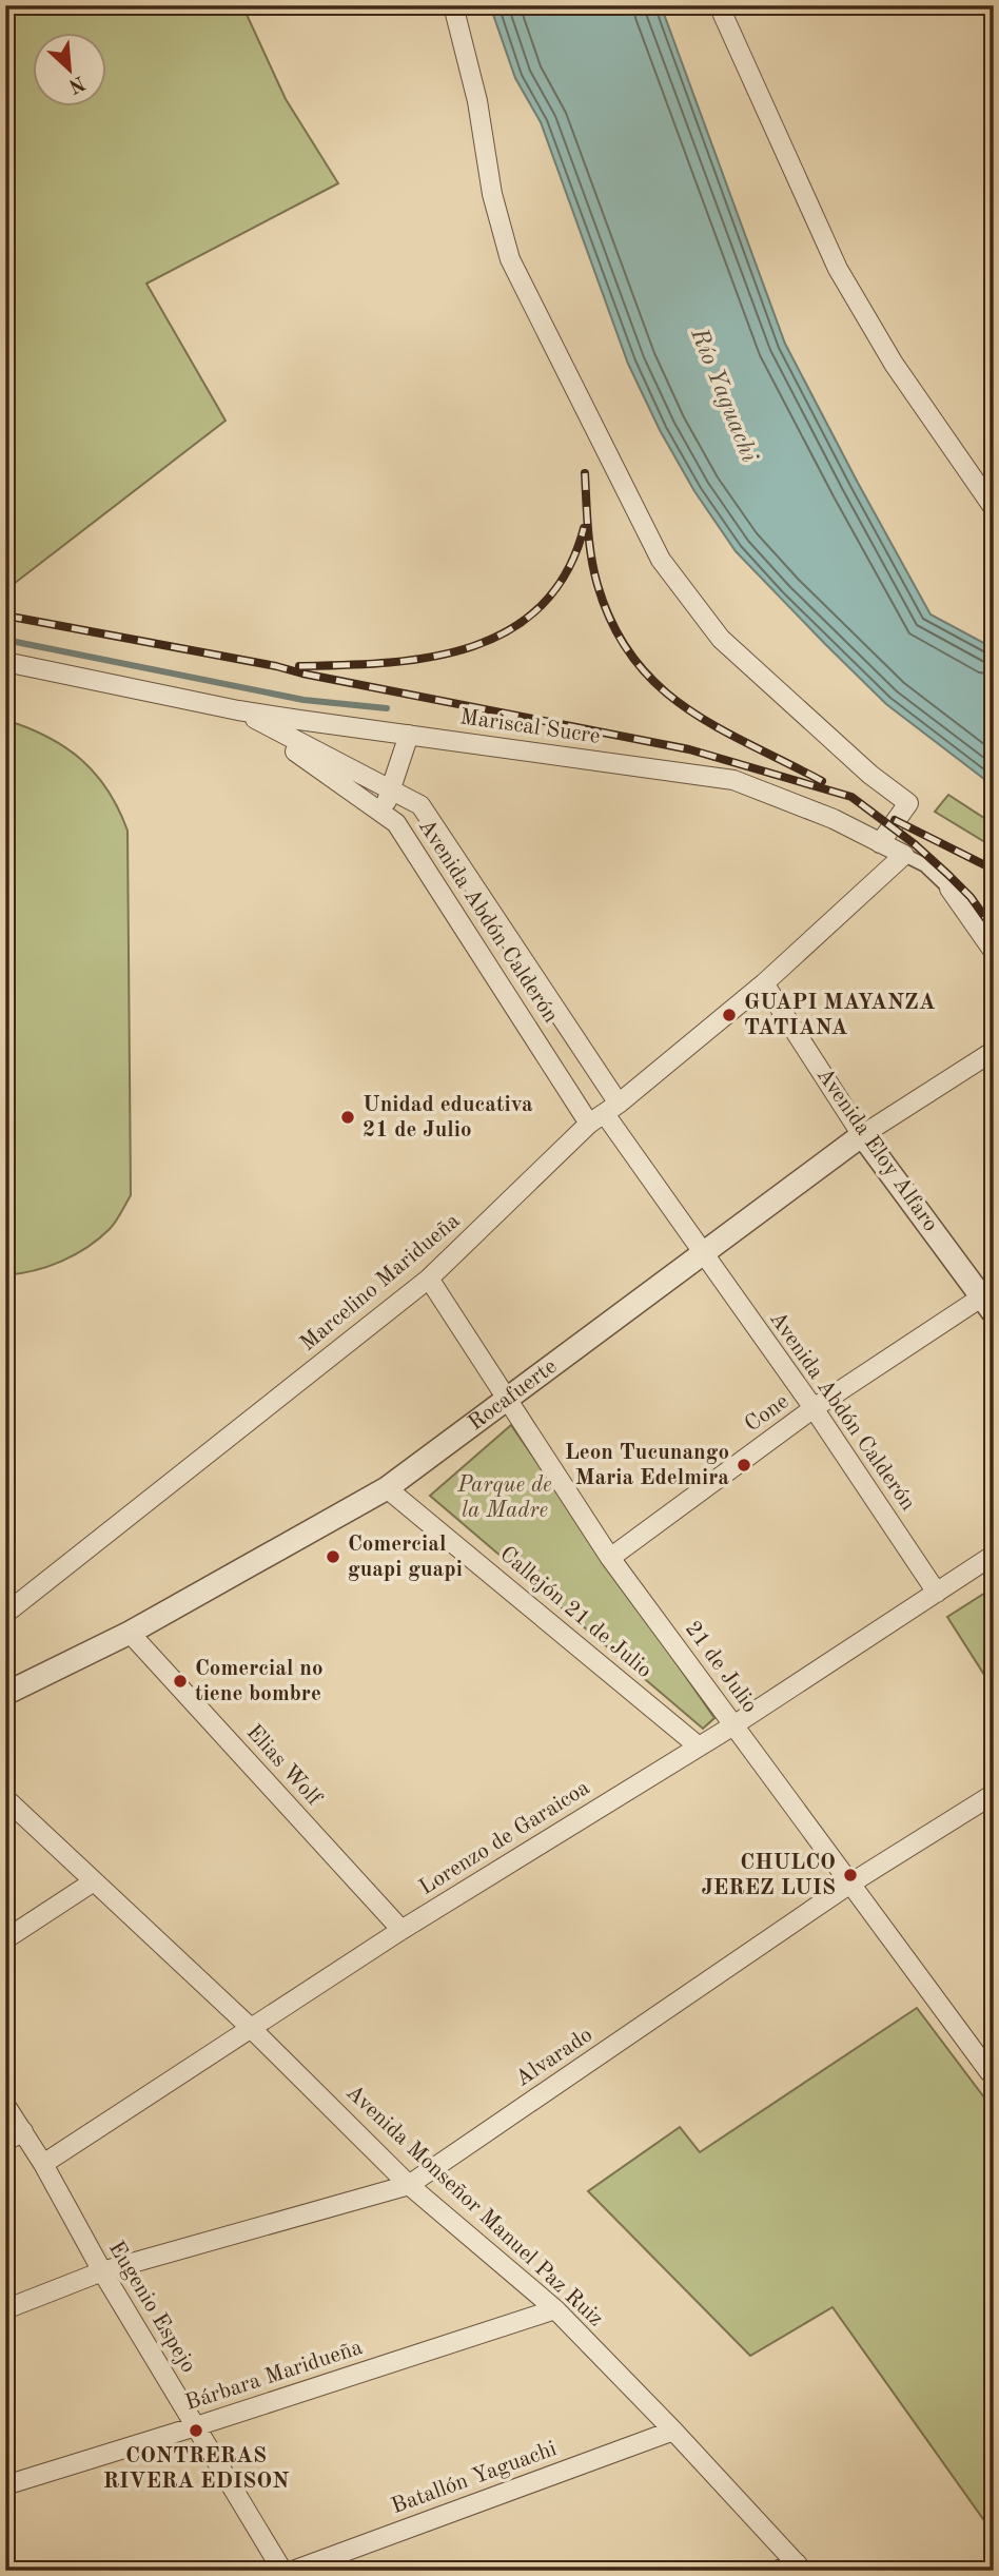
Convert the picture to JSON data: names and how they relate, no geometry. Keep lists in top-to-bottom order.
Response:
{
  "streets": {
    "street": [
      "Mariscal Sucre",
      "Avenida Abdón Calderón",
      "Avenida Eloy Alfaro",
      "Marcelino Maridueña",
      "Rocafuerte",
      "Cone",
      "Callejón 21 de Julio",
      "21 de Julio",
      "Elias Wolf",
      "Lorenzo de Garaicoa",
      "Alvarado",
      "Avenida Monseñor Manuel Paz Ruiz",
      "Eugenio Espejo",
      "Bárbara Maridueña",
      "Batallón Yaguachi"
    ]
  },
  "crossings": [
    ["Mariscal Sucre", "Avenida Abdón Calderón"],
    ["Mariscal Sucre", "Marcelino Maridueña"],
    ["Avenida Abdón Calderón", "Marcelino Maridueña"],
    ["Avenida Abdón Calderón", "Rocafuerte"],
    ["Avenida Abdón Calderón", "Cone"],
    ["Avenida Abdón Calderón", "Lorenzo de Garaicoa"],
    ["Avenida Eloy Alfaro", "Marcelino Maridueña"],
    ["Avenida Eloy Alfaro", "Rocafuerte"],
    ["Avenida Eloy Alfaro", "Cone"],
    ["Marcelino Maridueña", "21 de Julio"],
    ["Rocafuerte", "Callejón 21 de Julio"],
    ["Rocafuerte", "21 de Julio"],
    ["Rocafuerte", "Elias Wolf"],
    ["Cone", "21 de Julio"],
    ["Callejón 21 de Julio", "Lorenzo de Garaicoa"],
    ["21 de Julio", "Lorenzo de Garaicoa"],
    ["21 de Julio", "Alvarado"],
    ["Elias Wolf", "Lorenzo de Garaicoa"],
    ["Lorenzo de Garaicoa", "Avenida Monseñor Manuel Paz Ruiz"],
    ["Lorenzo de Garaicoa", "Eugenio Espejo"],
    ["Alvarado", "Avenida Monseñor Manuel Paz Ruiz"],
    ["Alvarado", "Eugenio Espejo"],
    ["Avenida Monseñor Manuel Paz Ruiz", "Bárbara Maridueña"],
    ["Avenida Monseñor Manuel Paz Ruiz", "Batallón Yaguachi"],
    ["Eugenio Espejo", "Bárbara Maridueña"]
  ],
  "water": ["Río Yaguachi"],
  "parks": ["Parque de la Madre"],
  "places": [
    "GUAPI MAYANZA TATIANA",
    "Unidad educativa 21 de Julio",
    "Leon Tucunango Maria Edelmira",
    "Comercial guapi guapi",
    "Comercial no tiene bombre",
    "CHULCO JEREZ LUIS",
    "CONTRERAS RIVERA EDISON"
  ],
  "north": "bottom right"
}
